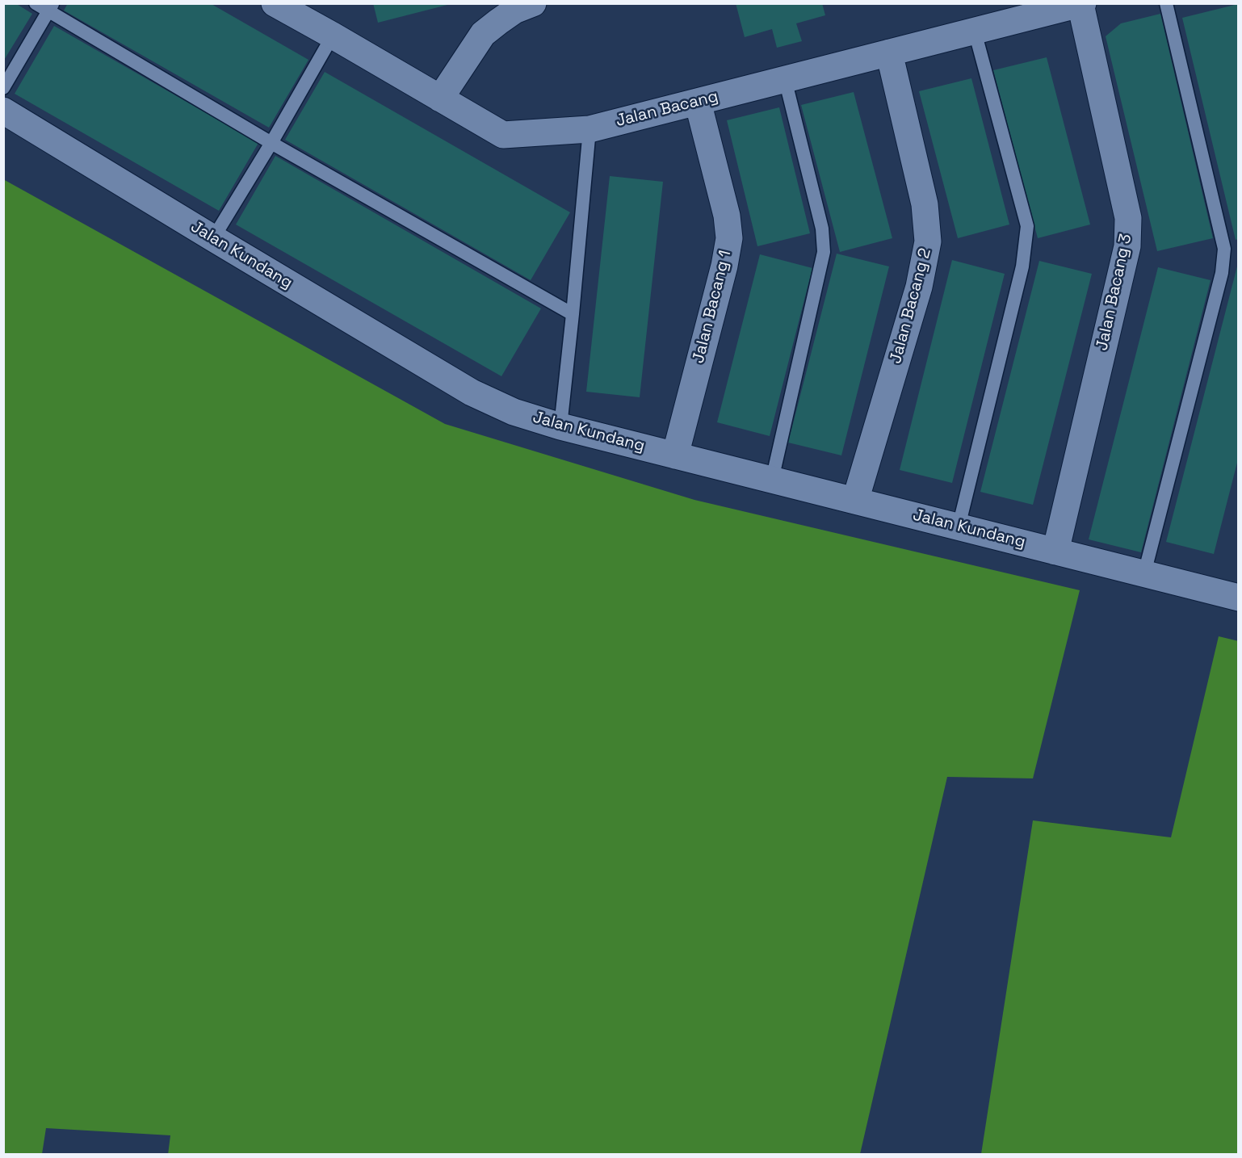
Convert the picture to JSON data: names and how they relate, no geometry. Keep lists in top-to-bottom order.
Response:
{
  "streets": {
    "street": [
      "Jalan Bacang",
      "Jalan Kundang",
      "Jalan Bacang 3",
      "Jalan Bacang 2",
      "Jalan Bacang 1"
    ]
  },
  "crossings": [
    ["Jalan Bacang", "Jalan Bacang 3"],
    ["Jalan Bacang", "Jalan Bacang 2"],
    ["Jalan Bacang", "Jalan Bacang 1"],
    ["Jalan Kundang", "Jalan Bacang 3"],
    ["Jalan Kundang", "Jalan Bacang 2"],
    ["Jalan Kundang", "Jalan Bacang 1"]
  ]
}
